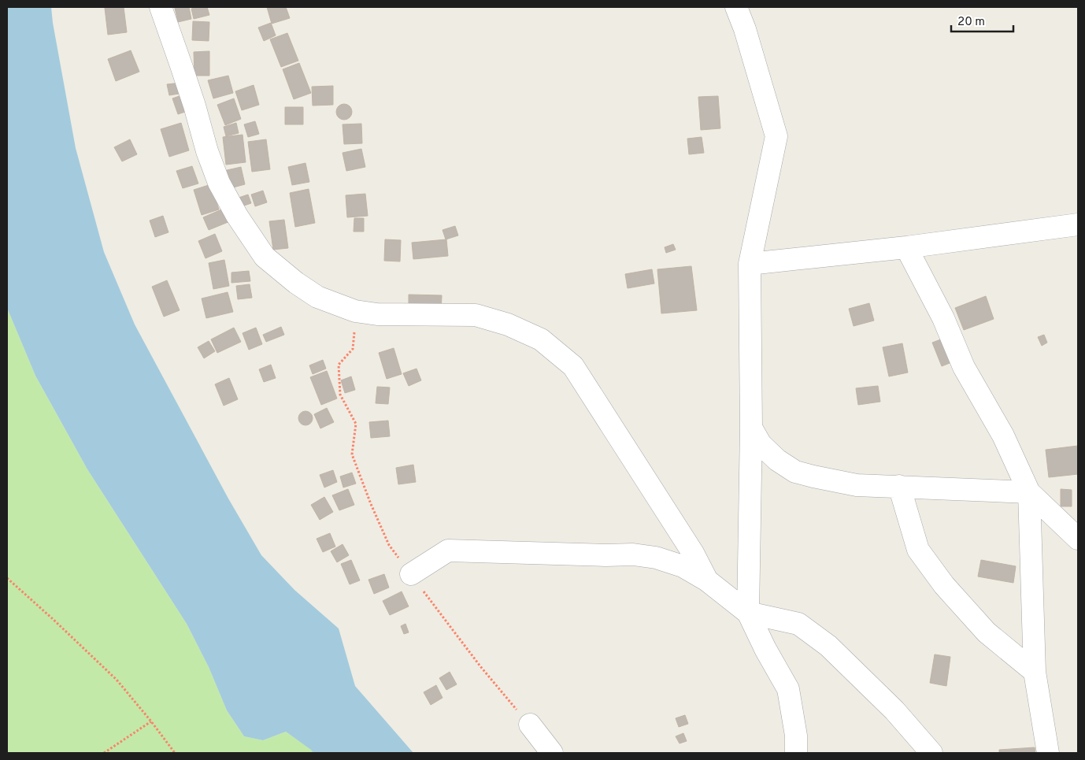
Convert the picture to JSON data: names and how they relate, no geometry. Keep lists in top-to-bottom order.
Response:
{
  "scale_bar": "20 m"
}
